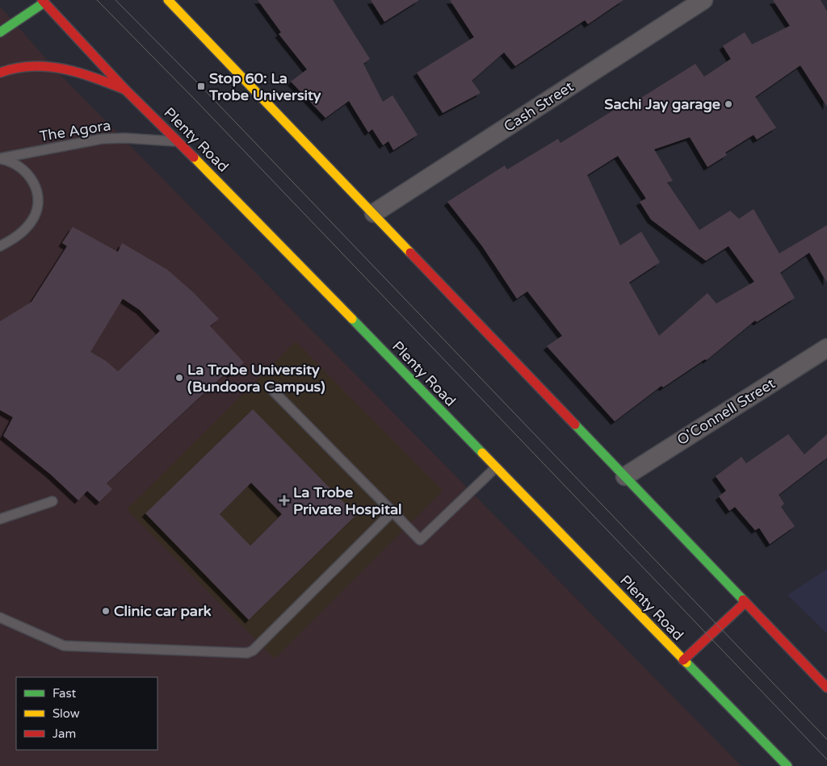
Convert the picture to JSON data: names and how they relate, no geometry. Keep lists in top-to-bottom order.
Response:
{
  "streets": {
    "main road": ["Plenty Road"],
    "street": ["Cash Street", "O'Connell Street"],
    "lane": ["The Agora"]
  },
  "crossings": [
    ["The Agora", "Plenty Road"]
  ],
  "places": {
    "transit": ["Stop 60: La Trobe University"],
    "other": ["Sachi Jay garage", "La Trobe University (Bundoora Campus)", "Clinic car park"],
    "health": ["La Trobe Private Hospital"]
  },
  "legend": ["Fast", "Slow", "Jam"]
}
